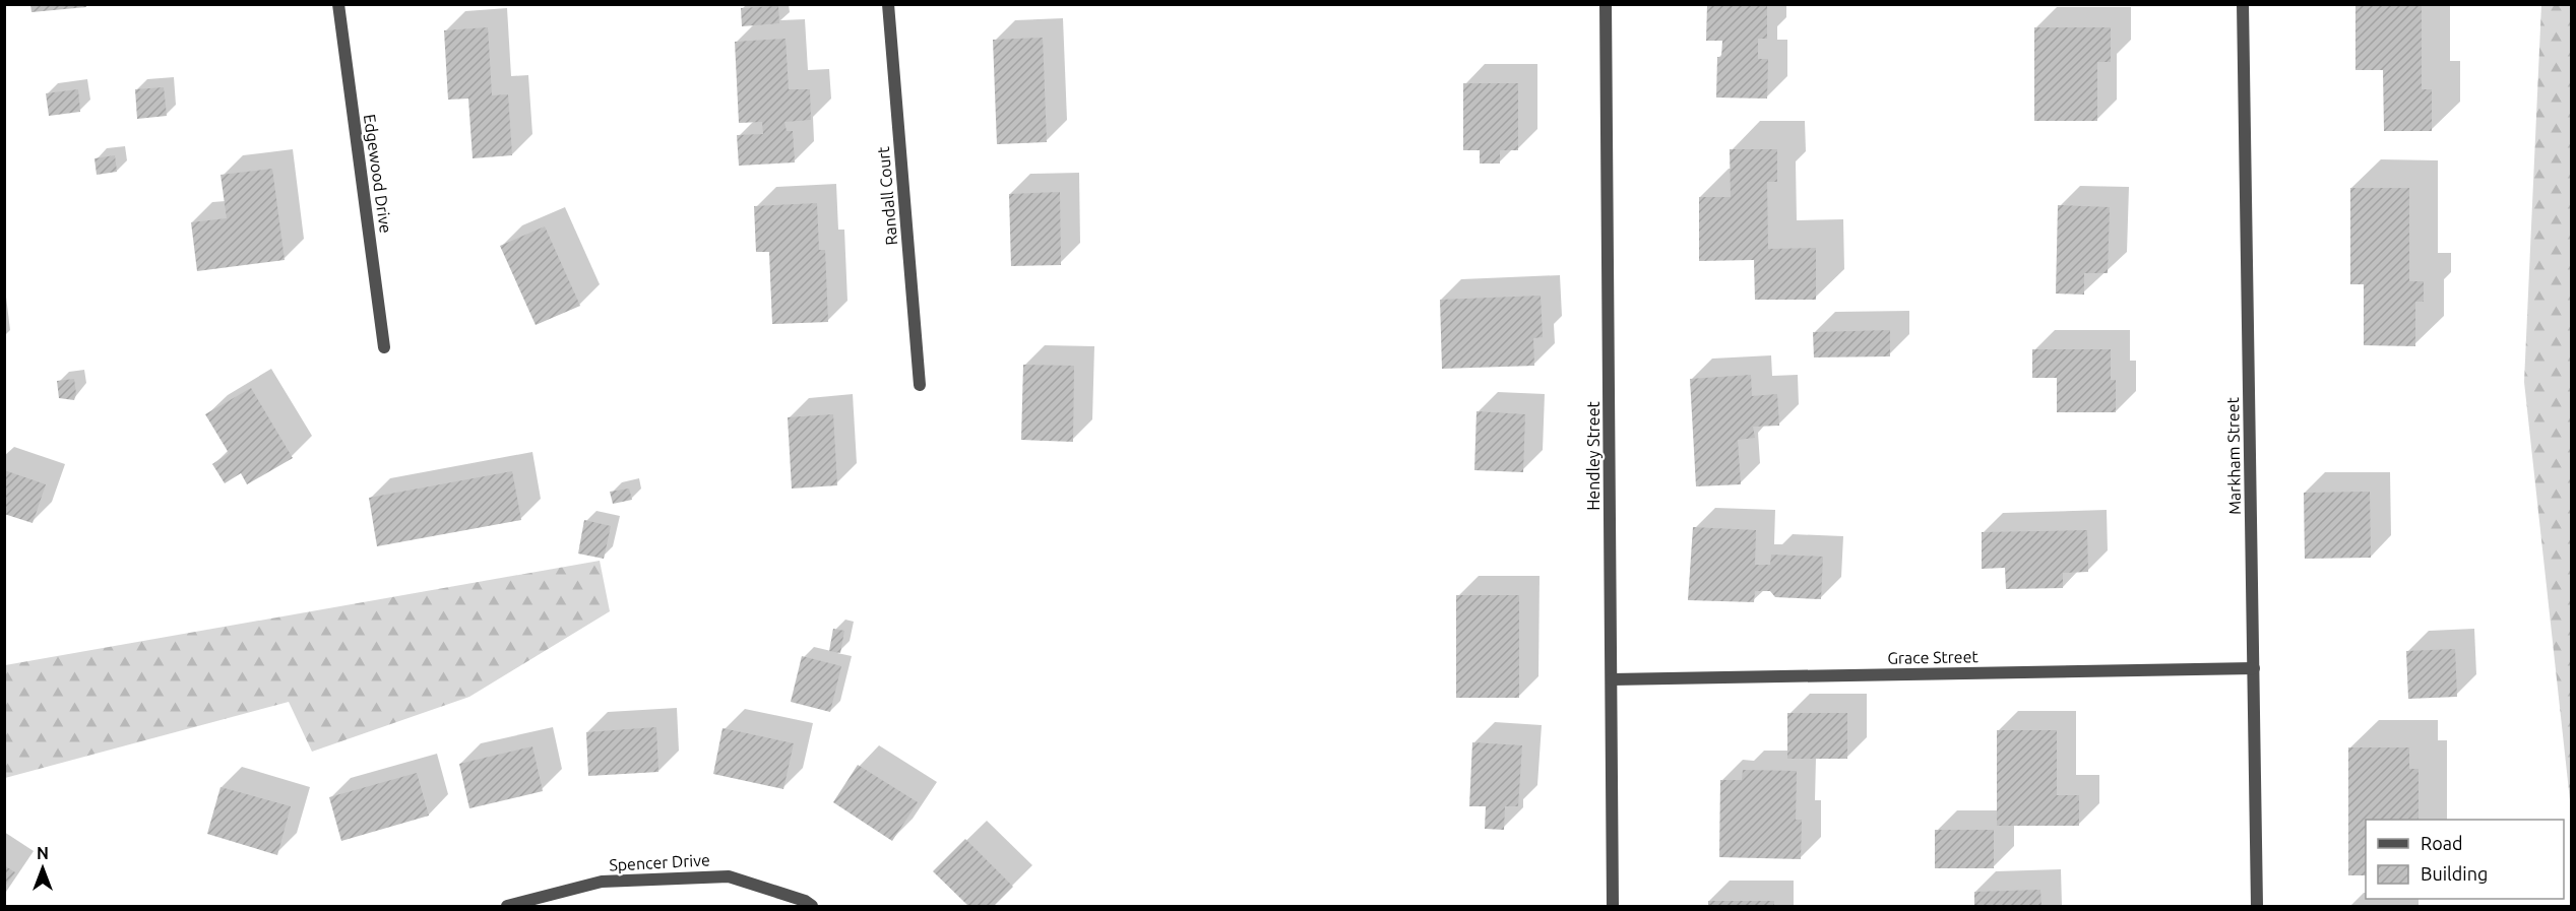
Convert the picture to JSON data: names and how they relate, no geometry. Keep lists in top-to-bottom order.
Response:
{
  "streets": {
    "street": [
      "Edgewood Drive",
      "Randall Court",
      "Hendley Street",
      "Markham Street",
      "Grace Street",
      "Spencer Drive"
    ]
  },
  "crossings": [
    ["Hendley Street", "Grace Street"],
    ["Markham Street", "Grace Street"]
  ],
  "legend": ["Road", "Building"],
  "north": "top"
}
